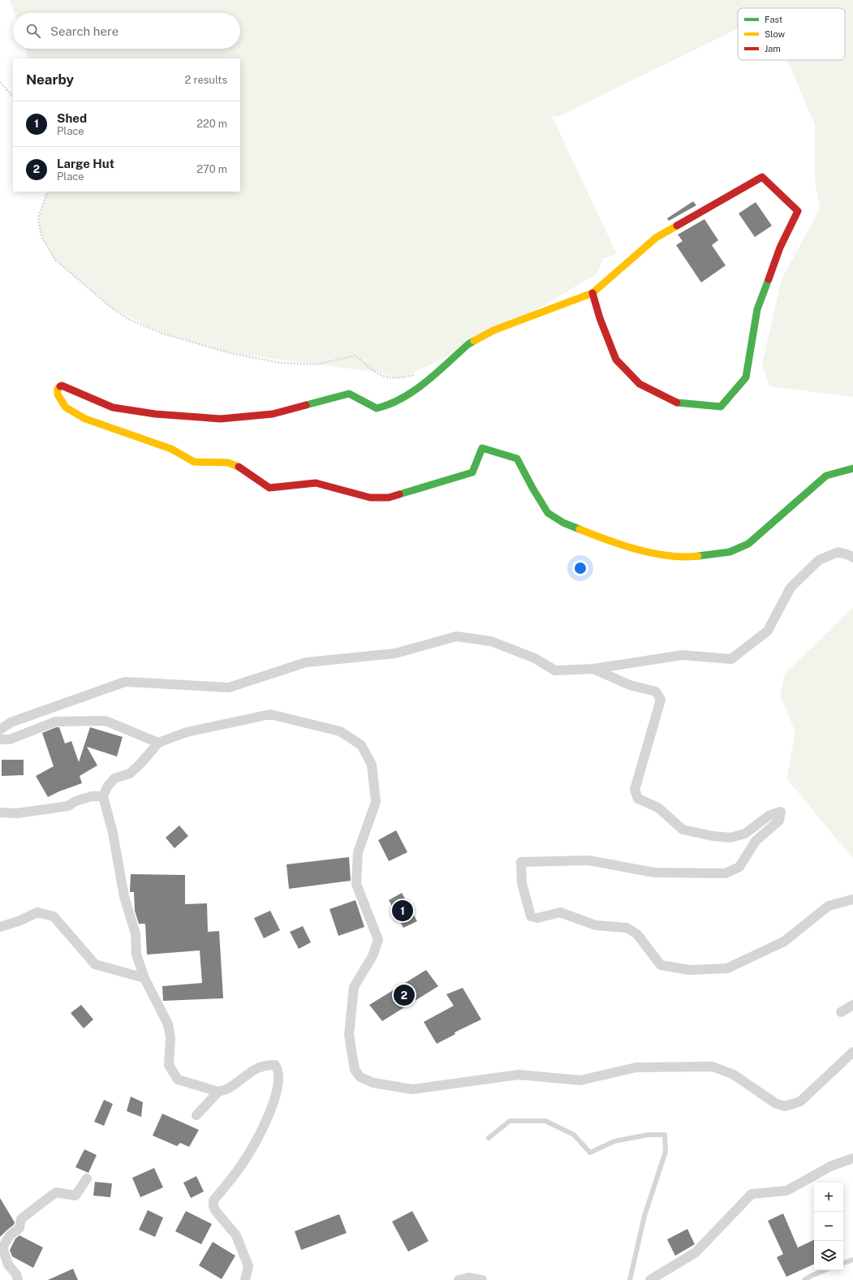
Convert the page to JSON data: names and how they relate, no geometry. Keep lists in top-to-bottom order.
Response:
{
  "legend": ["Fast", "Slow", "Jam"],
  "page": {
    "search": "Search here",
    "heading": ["Nearby", "2 results"],
    "list": [
      {
        "mark": "1",
        "name": "Shed",
        "note": "Place",
        "value": "220 m"
      },
      {
        "mark": "2",
        "name": "Large Hut",
        "note": "Place",
        "value": "270 m"
      }
    ],
    "pins": ["1", "2"],
    "map_buttons": ["+", "−"]
  }
}
